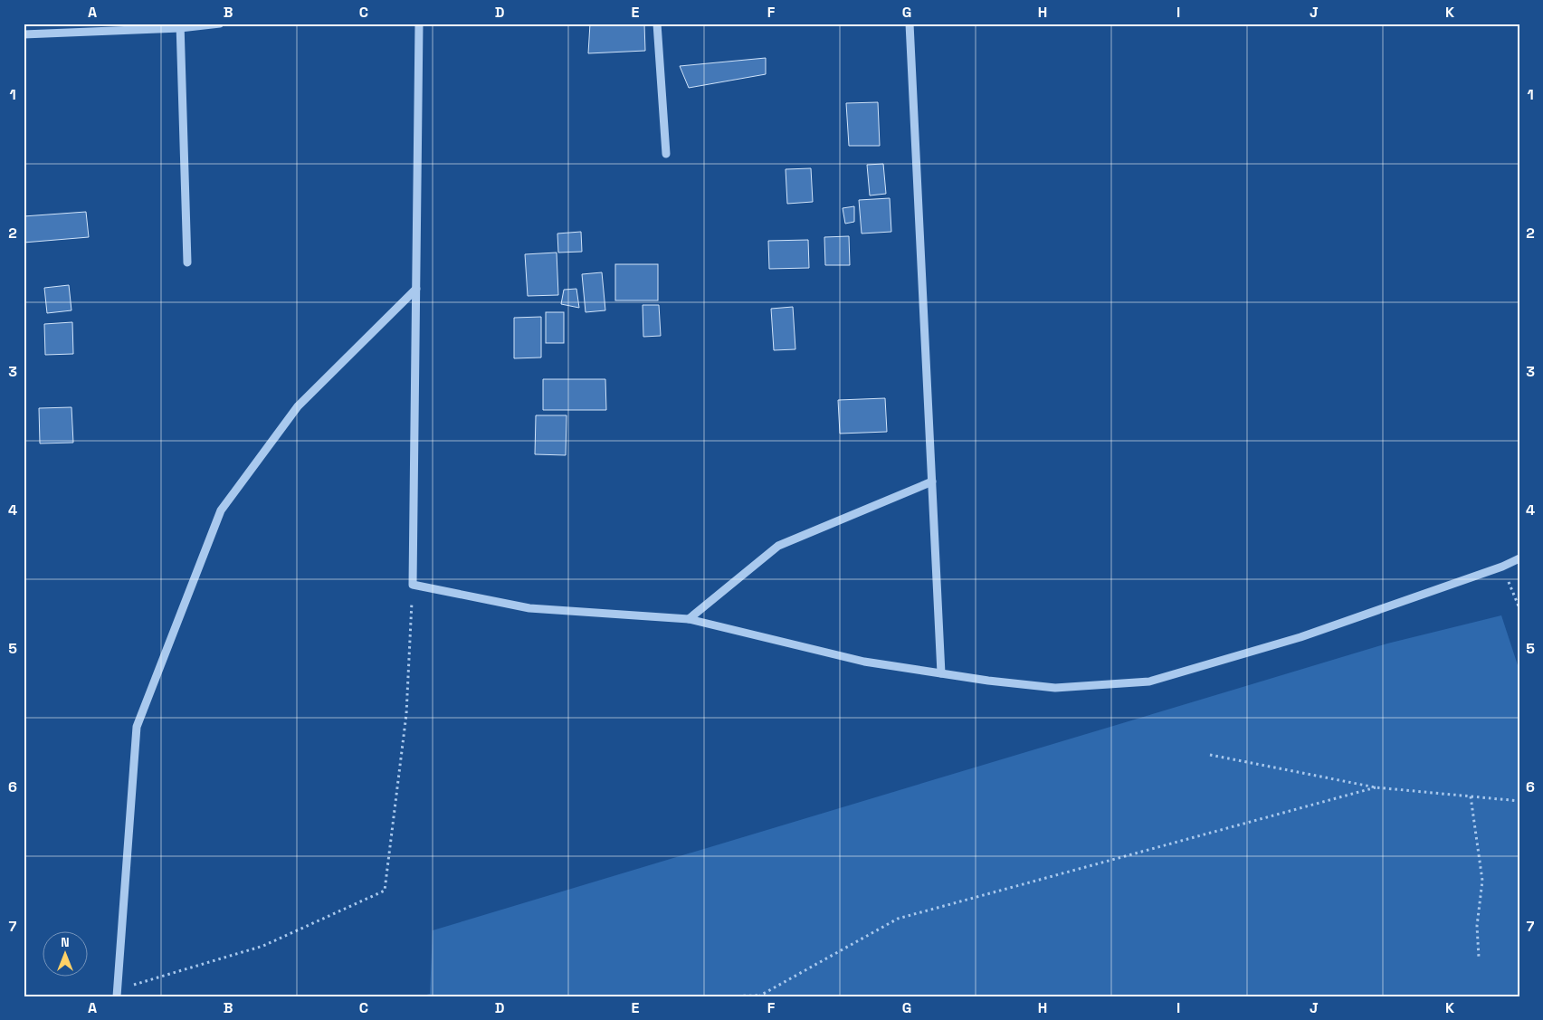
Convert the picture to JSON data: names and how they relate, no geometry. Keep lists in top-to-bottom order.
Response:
{
  "north": "top",
  "grid": {
    "columns": [
      "A",
      "B",
      "C",
      "D",
      "E",
      "F",
      "G",
      "H",
      "I",
      "J",
      "K"
    ],
    "rows": [
      "1",
      "2",
      "3",
      "4",
      "5",
      "6",
      "7"
    ]
  }
}
